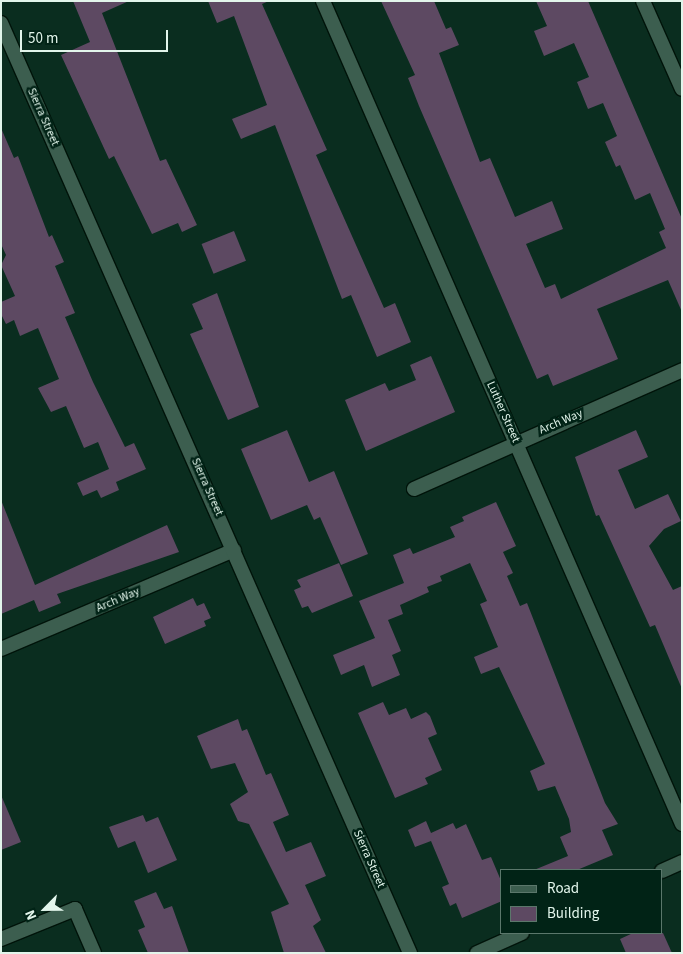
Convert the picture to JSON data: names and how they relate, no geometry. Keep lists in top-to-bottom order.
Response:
{
  "streets": {
    "street": ["Sierra Street", "Luther Street", "Arch Way"]
  },
  "crossings": [
    ["Sierra Street", "Arch Way"],
    ["Luther Street", "Arch Way"]
  ],
  "legend": ["Road", "Building"],
  "scale_bar": "50 m",
  "north": "bottom left"
}
